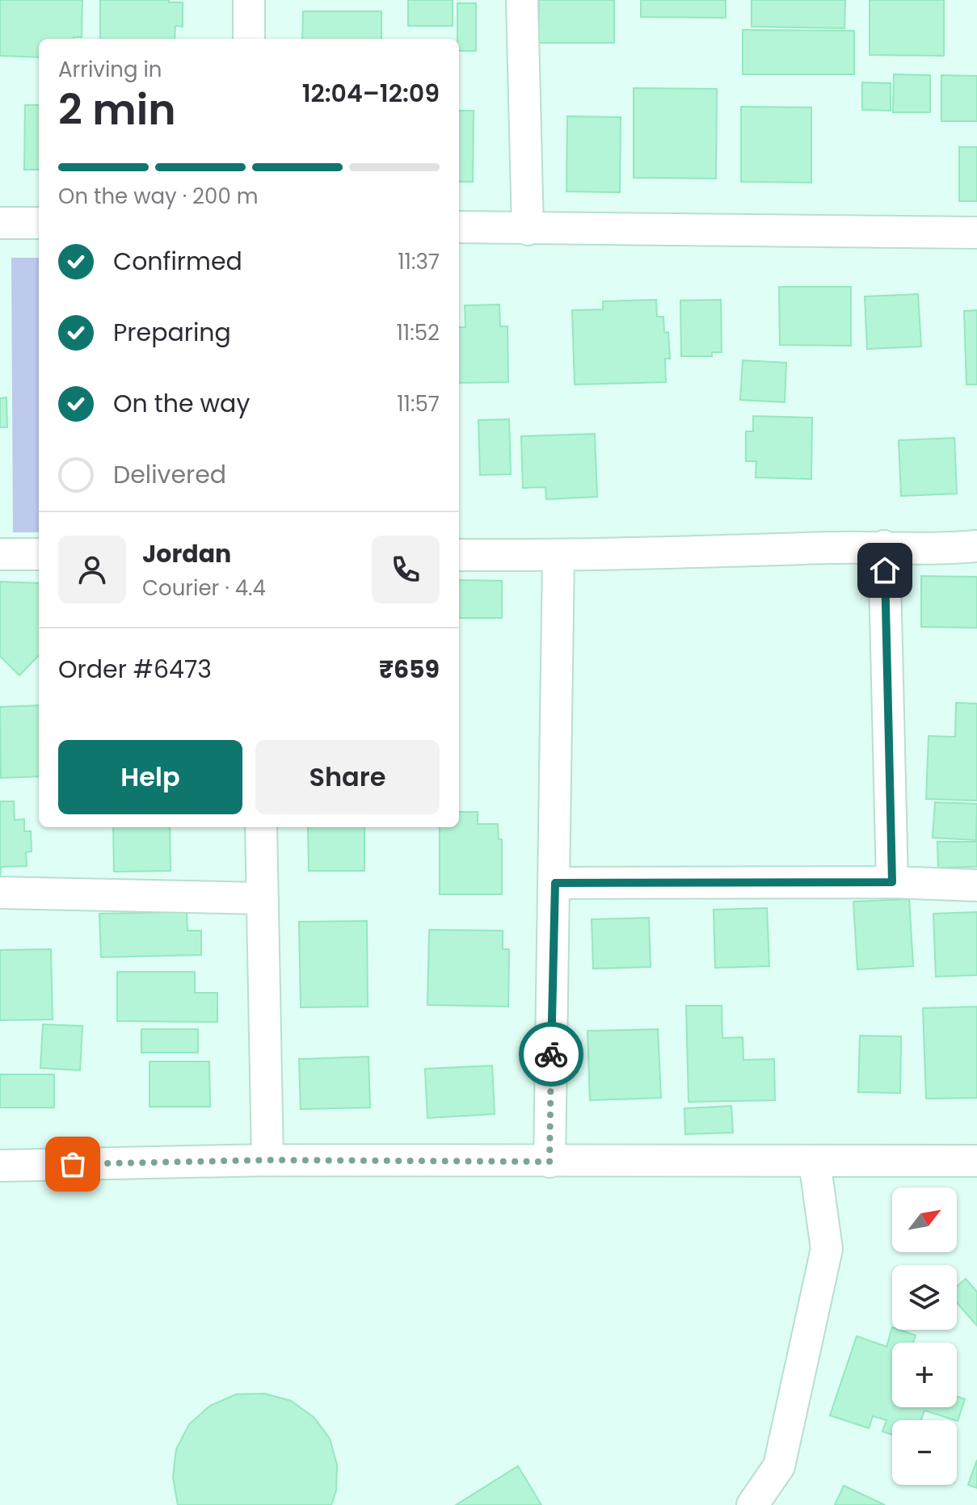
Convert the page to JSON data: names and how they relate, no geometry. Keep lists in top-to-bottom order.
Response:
{
  "north": "top right",
  "page": {
    "heading": ["2 min", "Arriving in", "12:04–12:09"],
    "panel": [
      "Jordan",
      "Courier · 4.4",
      "Order #6473",
      "₹659"
    ],
    "bar": "On the way · 200 m",
    "list": [
      ["Confirmed", "11:37"],
      ["Preparing", "11:52"],
      ["On the way", "11:57"],
      "Delivered"
    ],
    "buttons": ["Help", "Share"],
    "map_buttons": ["+", "−"]
  }
}
